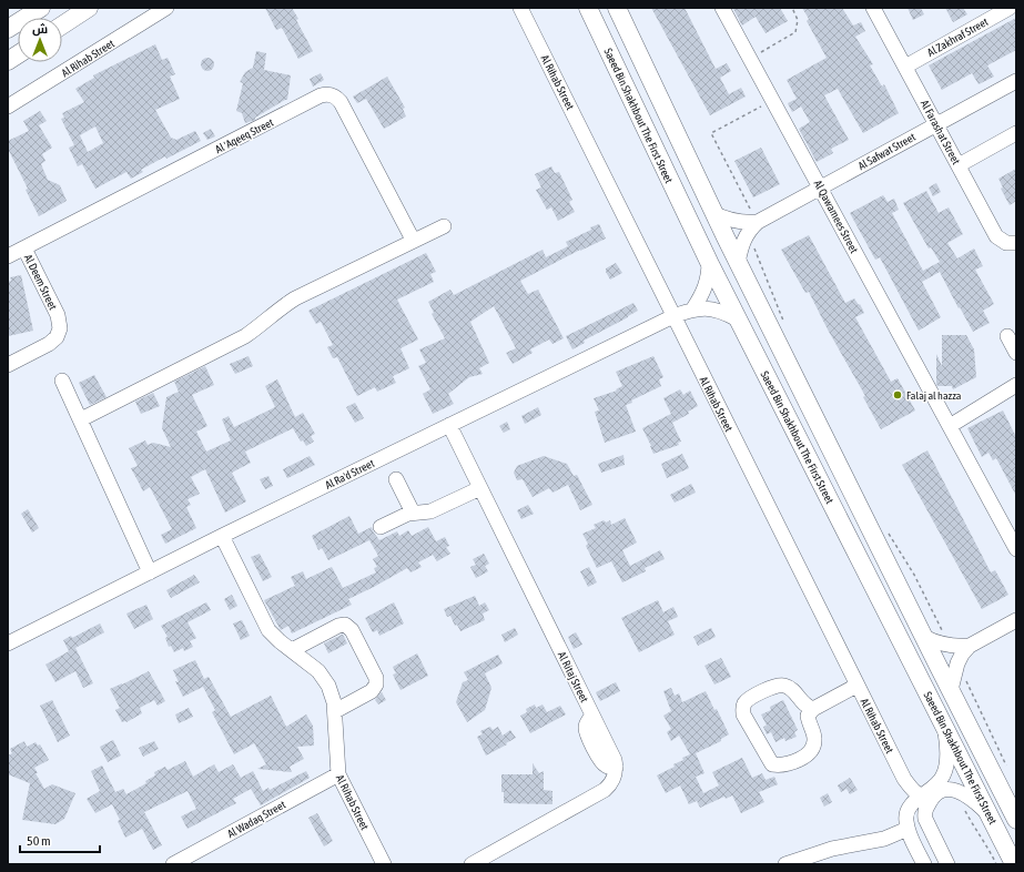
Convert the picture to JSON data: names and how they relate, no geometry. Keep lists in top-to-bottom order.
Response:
{
  "streets": {
    "main road": ["Saeed Bin Shakhbout The First Street"],
    "street": [
      "Al Zakhraf Street",
      "Al Rihab Street",
      "Al Farashat Street",
      "Al 'Aqeeq Street",
      "Al Safwat Street",
      "Al Qawamees Street",
      "Al Deem Street",
      "Al Ra'd Street",
      "Al Ritaj Street",
      "Al Wadaq Street"
    ]
  },
  "crossings": [
    ["Al Zakhraf Street", "Al Farashat Street"],
    ["Al Rihab Street", "Al Ra'd Street"],
    ["Al Rihab Street", "Al Wadaq Street"],
    ["Saeed Bin Shakhbout The First Street", "Al Safwat Street"],
    ["Saeed Bin Shakhbout The First Street", "Al Ra'd Street"],
    ["Al Farashat Street", "Al Safwat Street"],
    ["Al 'Aqeeq Street", "Al Deem Street"],
    ["Al Safwat Street", "Al Qawamees Street"],
    ["Al Ra'd Street", "Al Ritaj Street"]
  ],
  "places": ["Falaj al hazza"],
  "scale_bar": "50 m",
  "north": "top"
}
